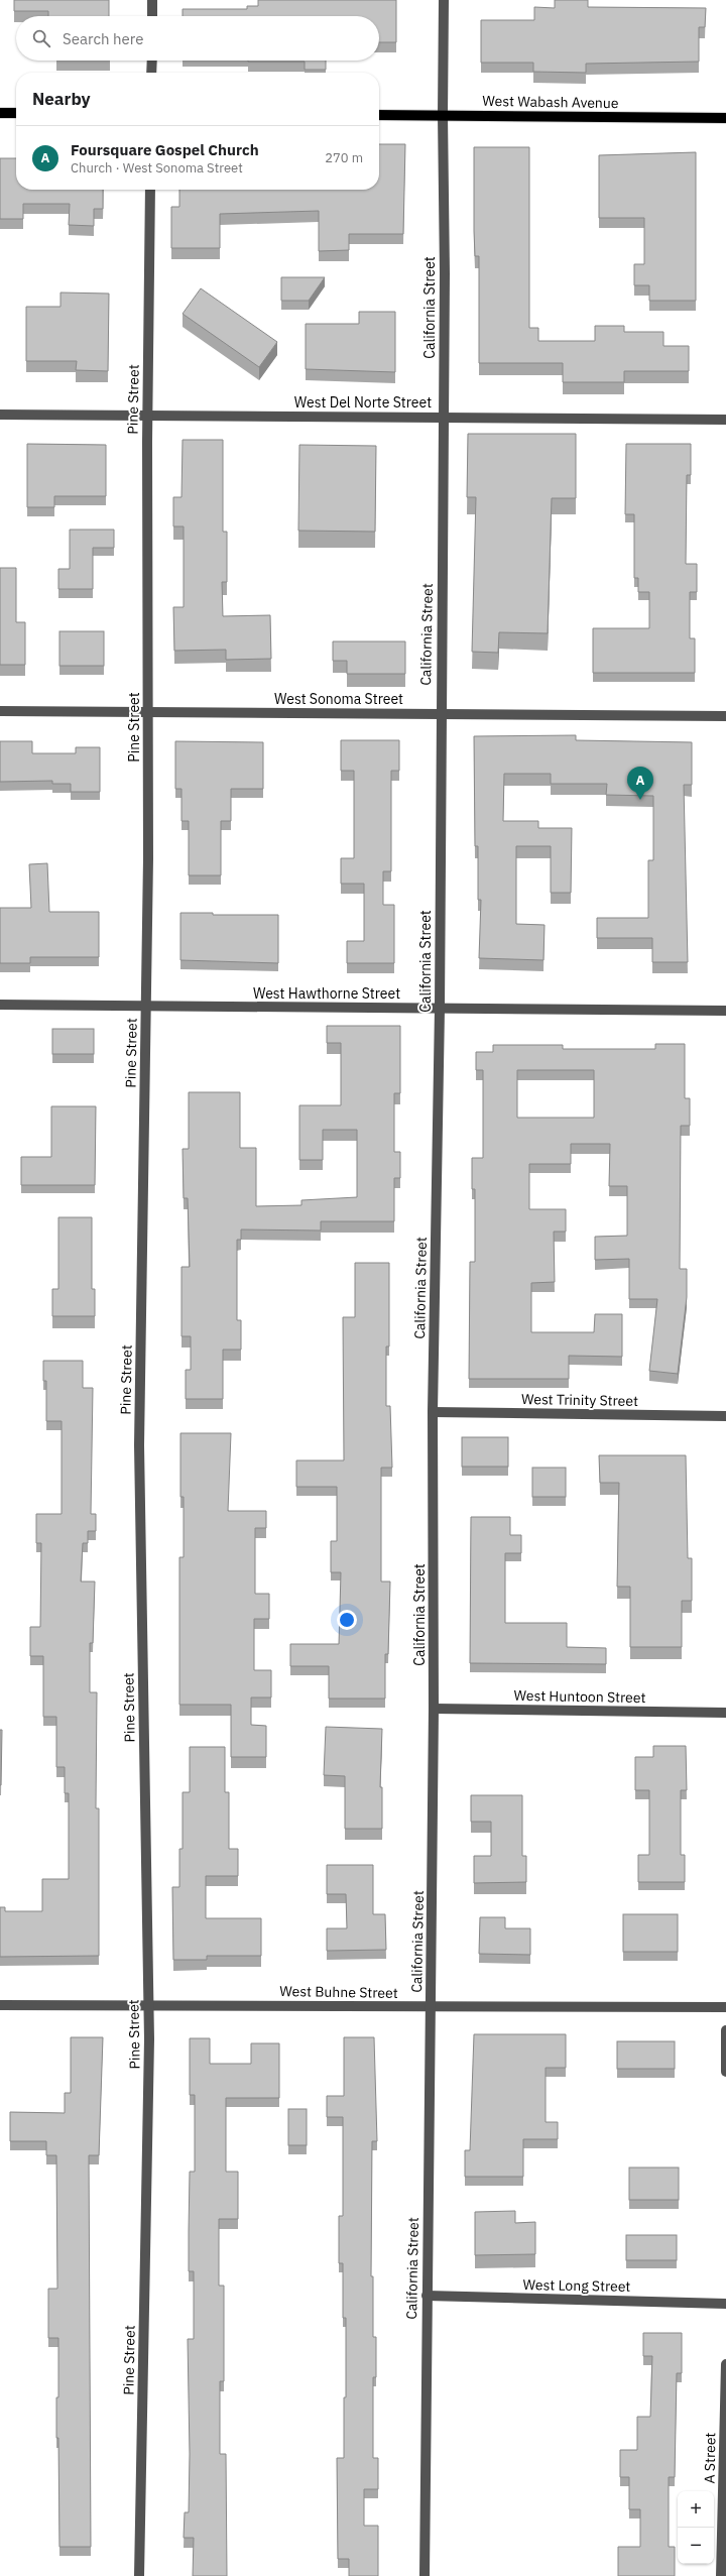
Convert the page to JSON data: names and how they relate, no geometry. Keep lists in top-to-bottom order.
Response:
{
  "streets": {
    "main road": ["West Wabash Avenue"],
    "street": [
      "California Street",
      "Pine Street",
      "West Del Norte Street",
      "West Sonoma Street",
      "West Hawthorne Street",
      "West Trinity Street",
      "West Huntoon Street",
      "West Buhne Street",
      "West Long Street",
      "A Street"
    ]
  },
  "crossings": [
    ["West Wabash Avenue", "California Street"],
    ["California Street", "West Del Norte Street"],
    ["California Street", "West Sonoma Street"],
    ["California Street", "West Hawthorne Street"],
    ["California Street", "West Trinity Street"],
    ["California Street", "West Huntoon Street"],
    ["California Street", "West Buhne Street"],
    ["California Street", "West Long Street"],
    ["Pine Street", "West Del Norte Street"],
    ["Pine Street", "West Sonoma Street"],
    ["Pine Street", "West Hawthorne Street"],
    ["Pine Street", "West Buhne Street"]
  ],
  "page": {
    "search": "Search here",
    "heading": "Nearby",
    "list": [
      {
        "mark": "A",
        "name": "Foursquare Gospel Church",
        "note": "Church · West Sonoma Street",
        "value": "270 m"
      }
    ],
    "pins": "A",
    "map_buttons": ["+", "−"]
  }
}
